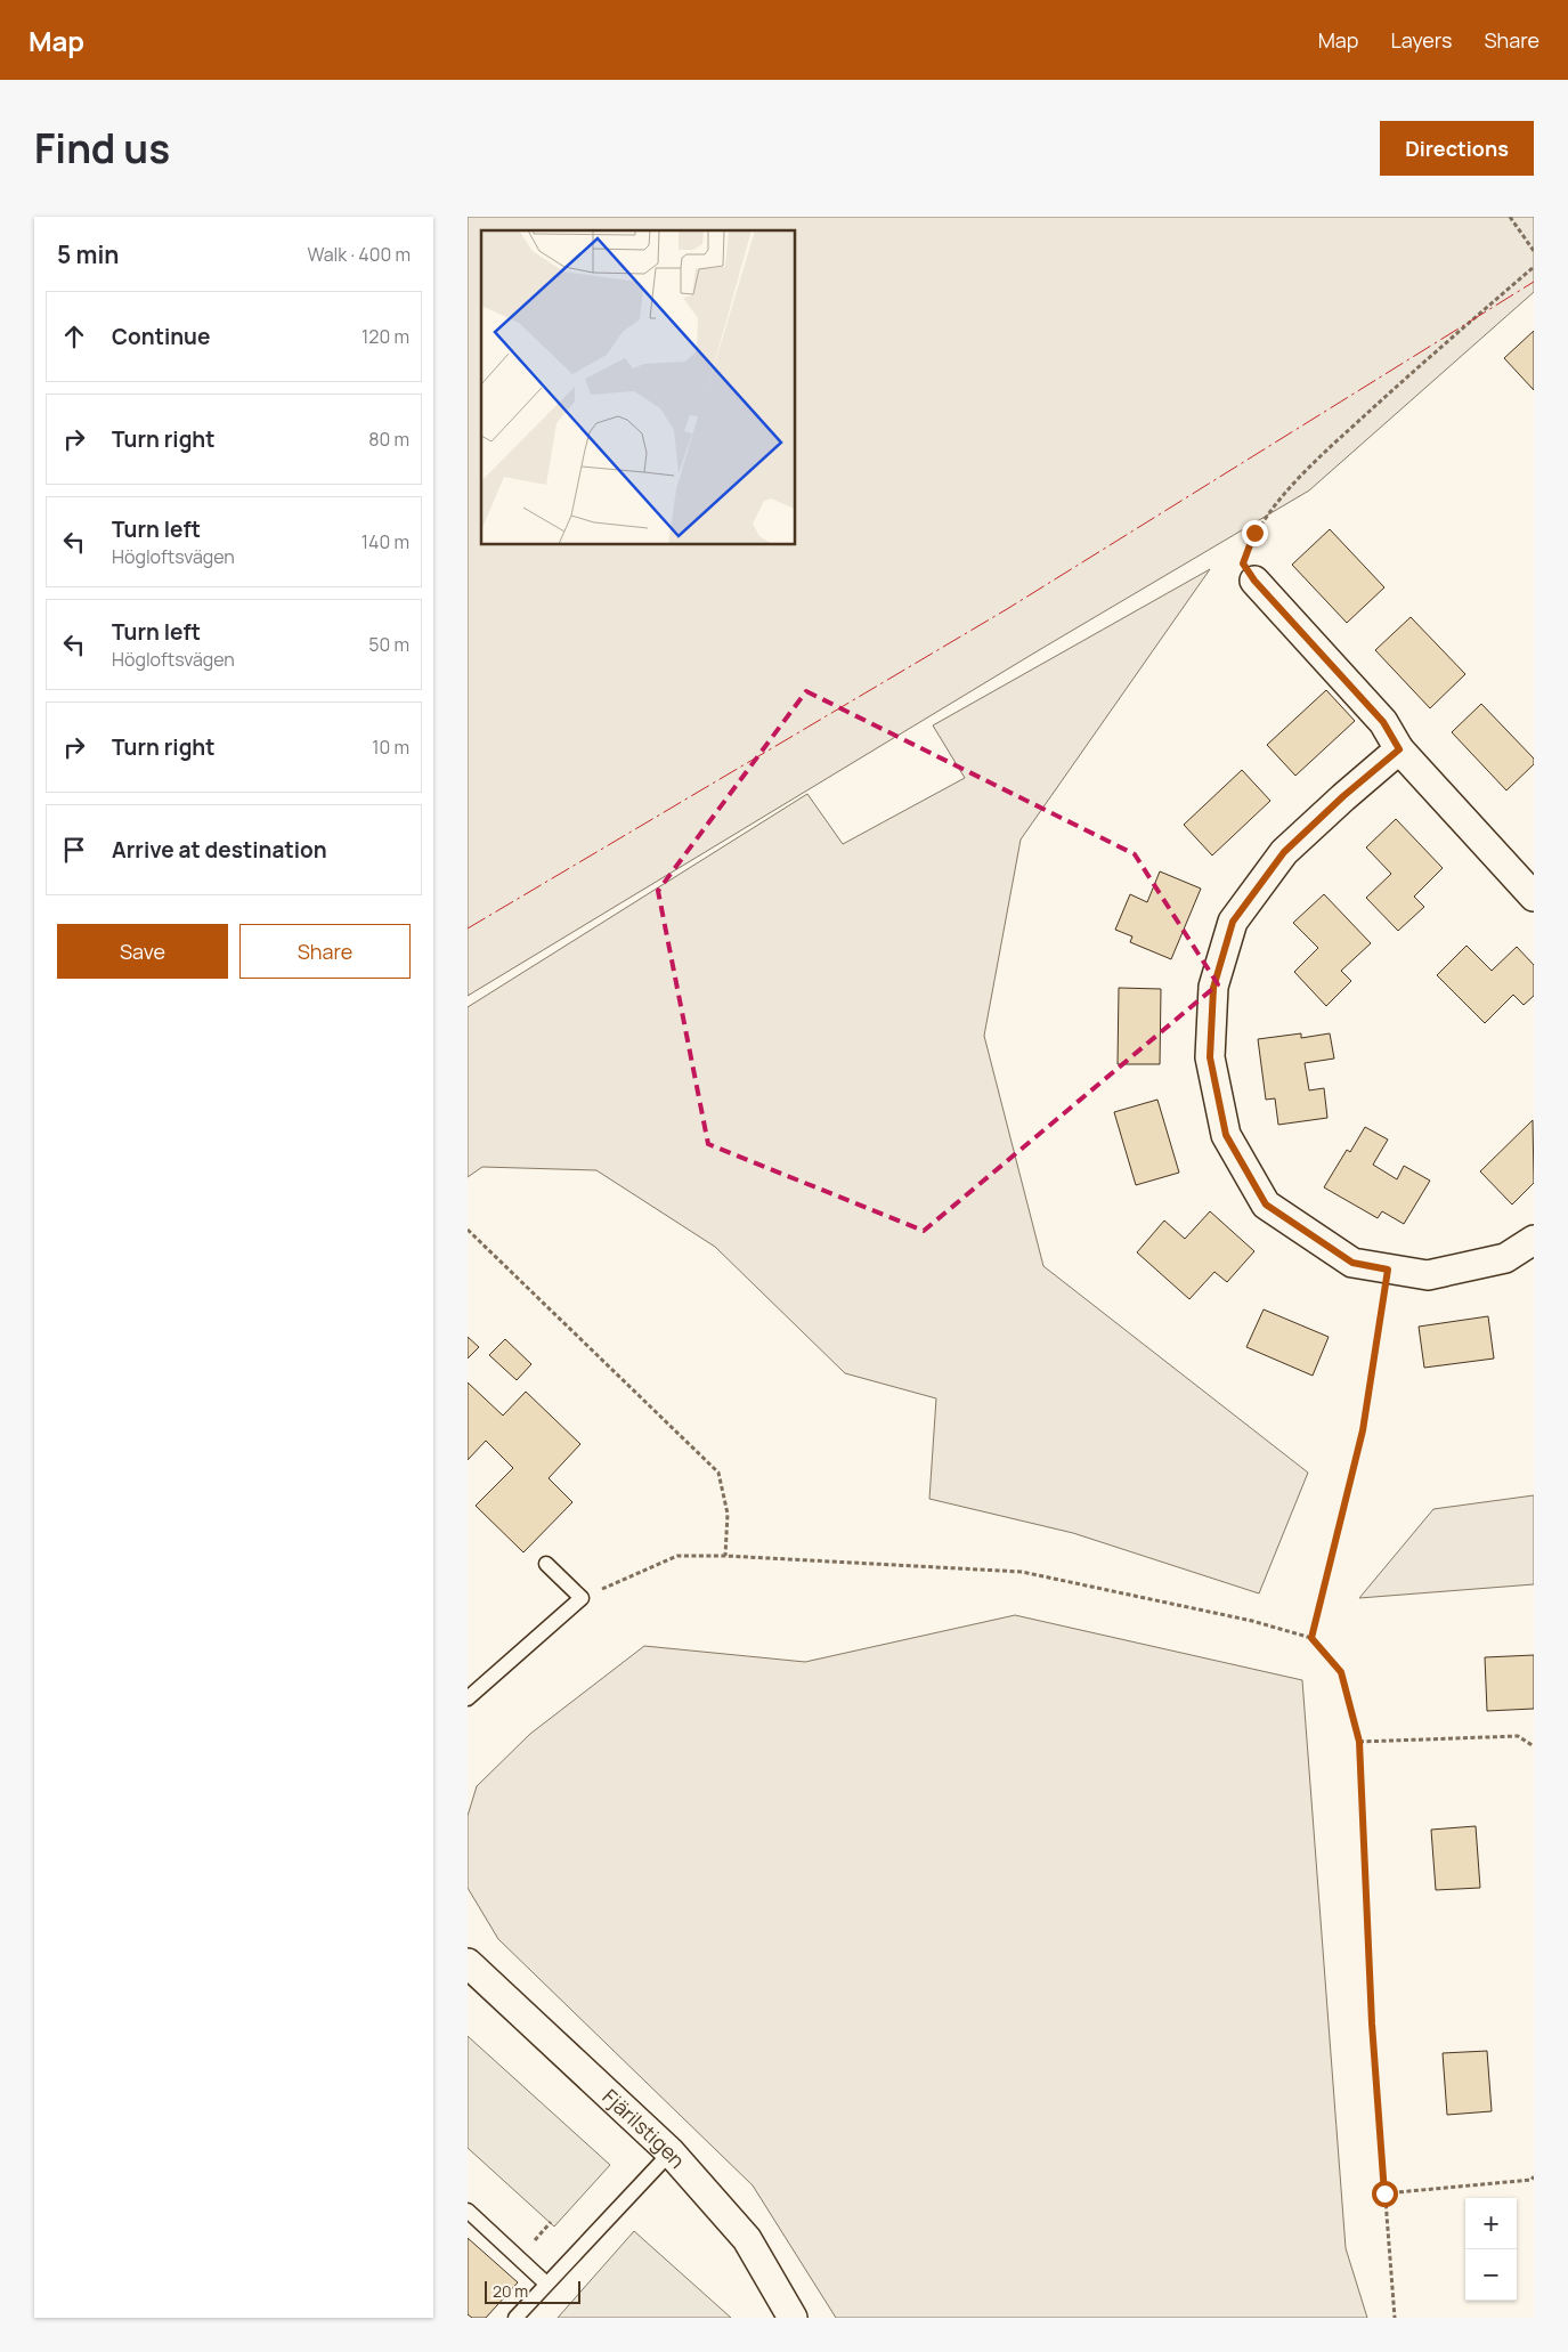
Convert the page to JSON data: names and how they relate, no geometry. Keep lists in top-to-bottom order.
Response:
{
  "streets": {
    "street": ["Fjärilstigen"]
  },
  "scale_bar": "20 m",
  "page": {
    "header": "Map",
    "nav": ["Map", "Layers", "Share"],
    "title": "Find us",
    "buttons": [
      "Directions",
      ["Save", "Share"]
    ],
    "heading": ["5 min", "Walk · 400 m"],
    "list": [
      ["Continue", "120 m"],
      ["Turn right", "80 m"],
      ["Turn left", "Högloftsvägen", "140 m"],
      ["Turn left", "Högloftsvägen", "50 m"],
      ["Turn right", "10 m"],
      "Arrive at destination"
    ],
    "map_buttons": ["+", "−"],
    "scale": "20 m"
  }
}
